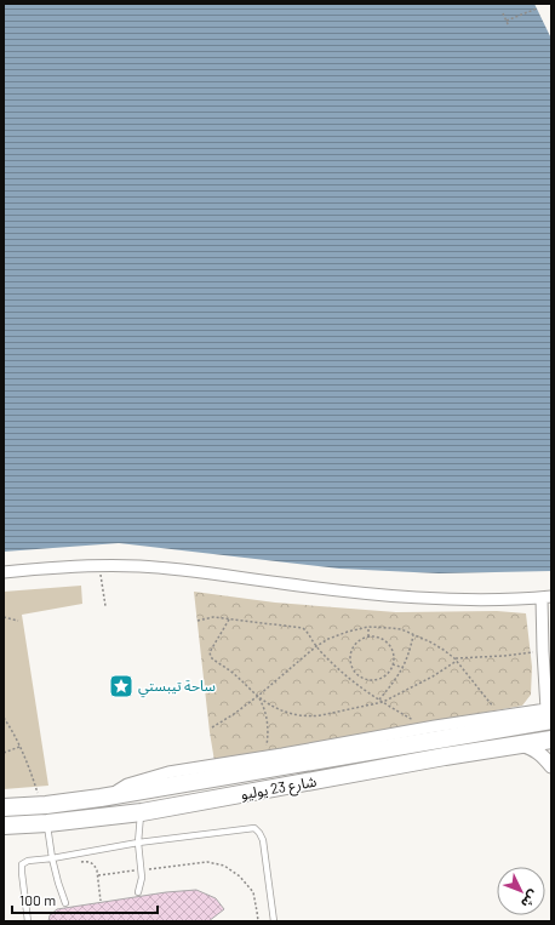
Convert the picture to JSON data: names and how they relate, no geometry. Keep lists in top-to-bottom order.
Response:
{
  "streets": {
    "main road": ["شارع 23 يوليو"]
  },
  "places": {
    "place": ["ساحة تيبستي"]
  },
  "scale_bar": "100 m",
  "north": "bottom right"
}
